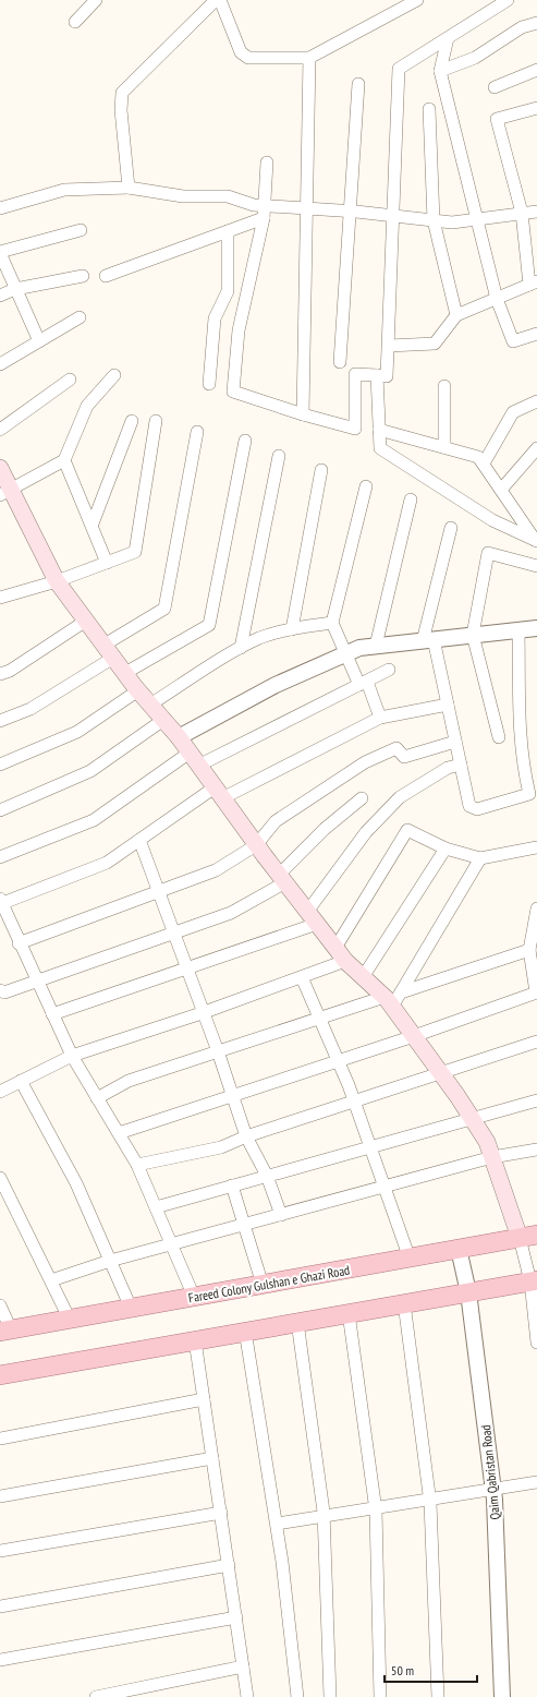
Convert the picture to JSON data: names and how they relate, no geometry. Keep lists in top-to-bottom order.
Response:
{
  "streets": {
    "main road": ["Fareed Colony Gulshan e Ghazi Road"],
    "street": ["Qaim Qabristan Road"]
  },
  "crossings": [
    ["Fareed Colony Gulshan e Ghazi Road", "Qaim Qabristan Road"]
  ],
  "scale_bar": "50 m"
}
